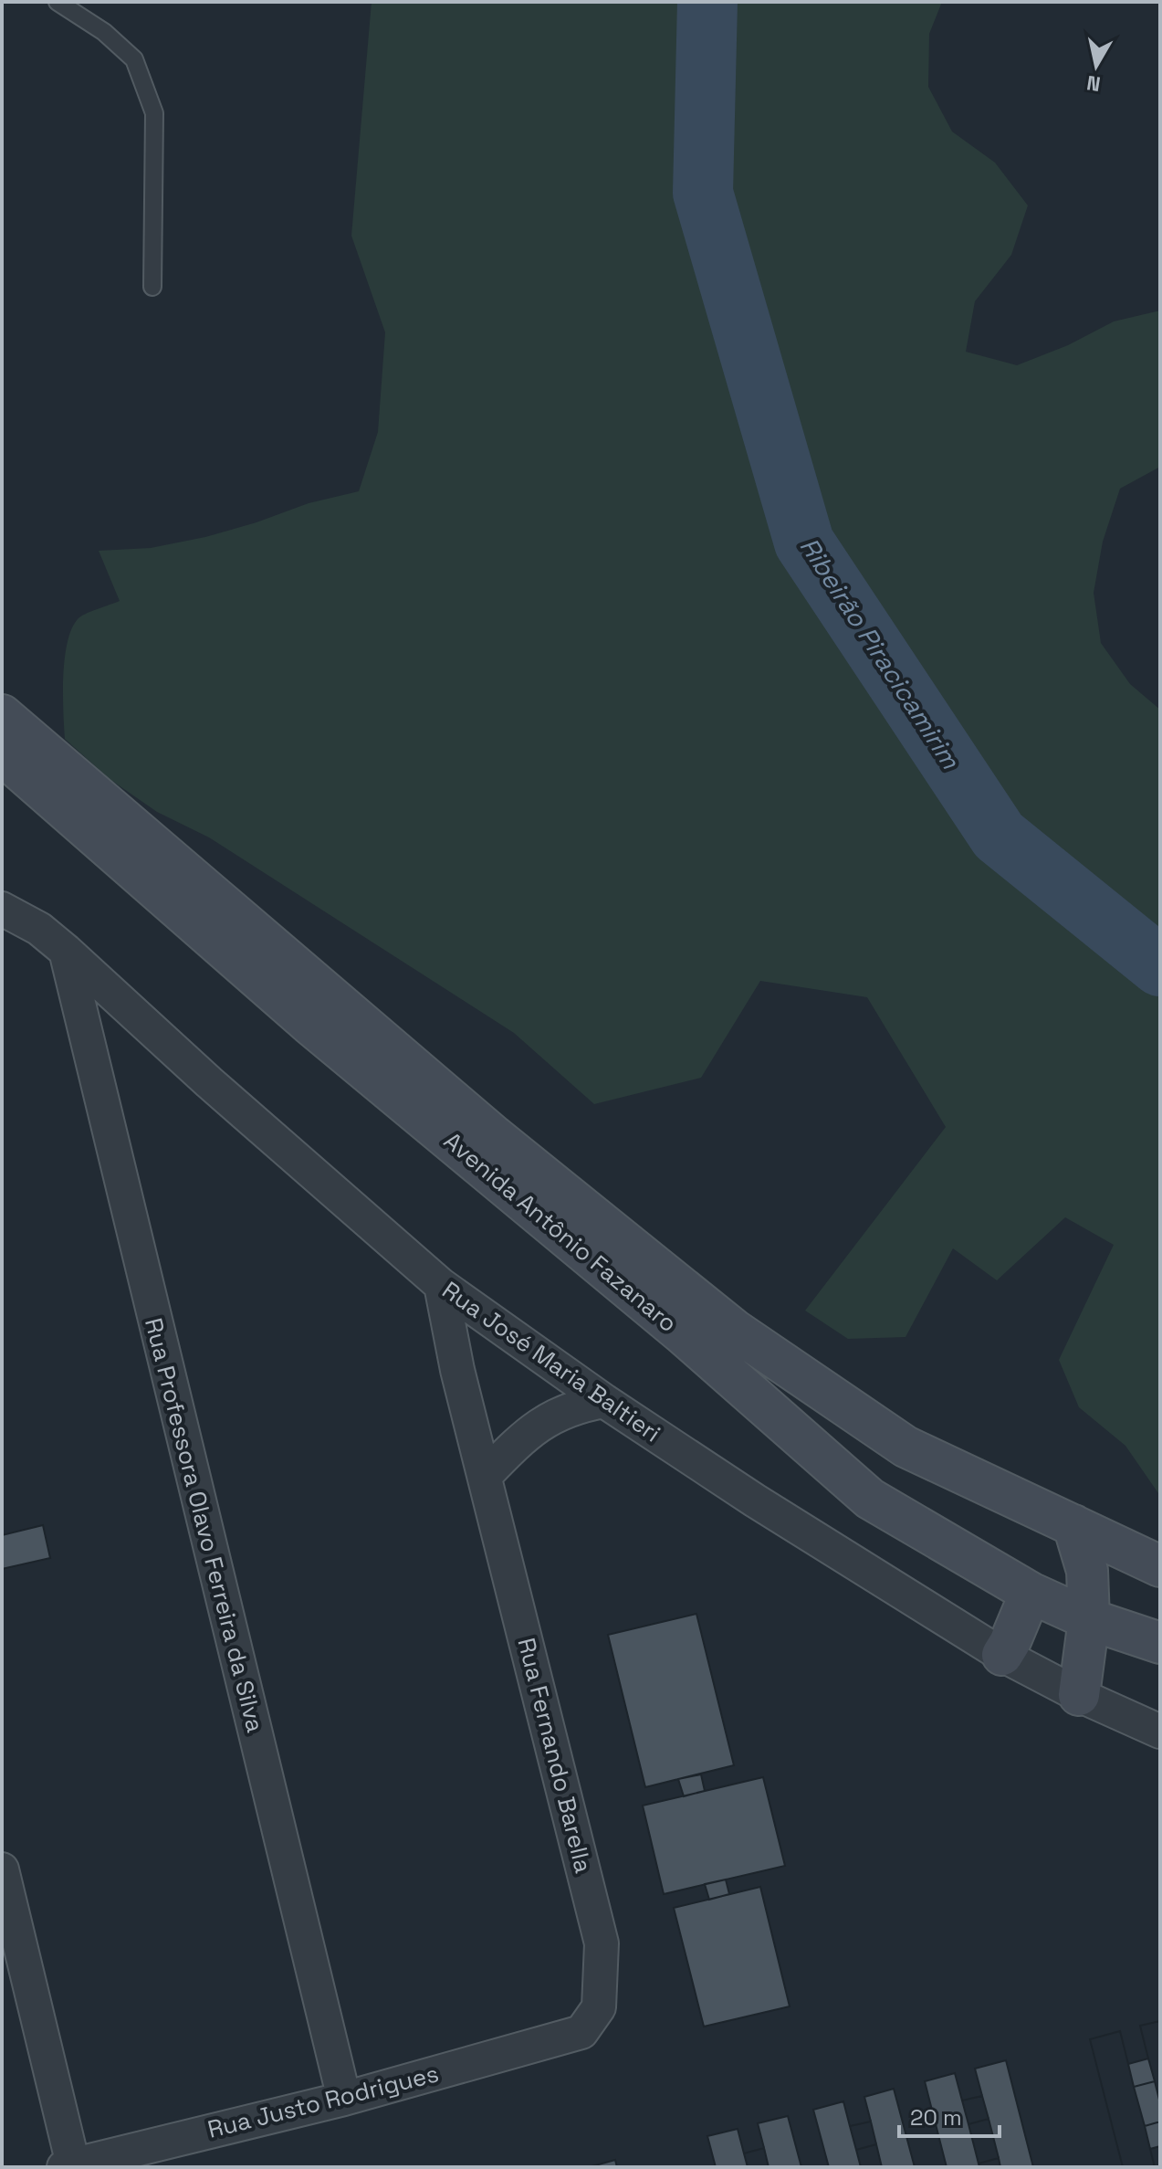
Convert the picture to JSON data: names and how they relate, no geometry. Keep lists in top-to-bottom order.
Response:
{
  "streets": {
    "main road": ["Avenida Antônio Fazanaro"],
    "street": [
      "Rua José Maria Baltieri",
      "Rua Professora Olavo Ferreira da Silva",
      "Rua Fernando Barella",
      "Rua Justo Rodrigues"
    ]
  },
  "crossings": [
    ["Rua José Maria Baltieri", "Rua Professora Olavo Ferreira da Silva"],
    ["Rua José Maria Baltieri", "Rua Fernando Barella"],
    ["Rua Professora Olavo Ferreira da Silva", "Rua Justo Rodrigues"],
    ["Rua Fernando Barella", "Rua Justo Rodrigues"]
  ],
  "water": ["Ribeirão Piracicamirim"],
  "scale_bar": "20 m",
  "north": "bottom"
}
